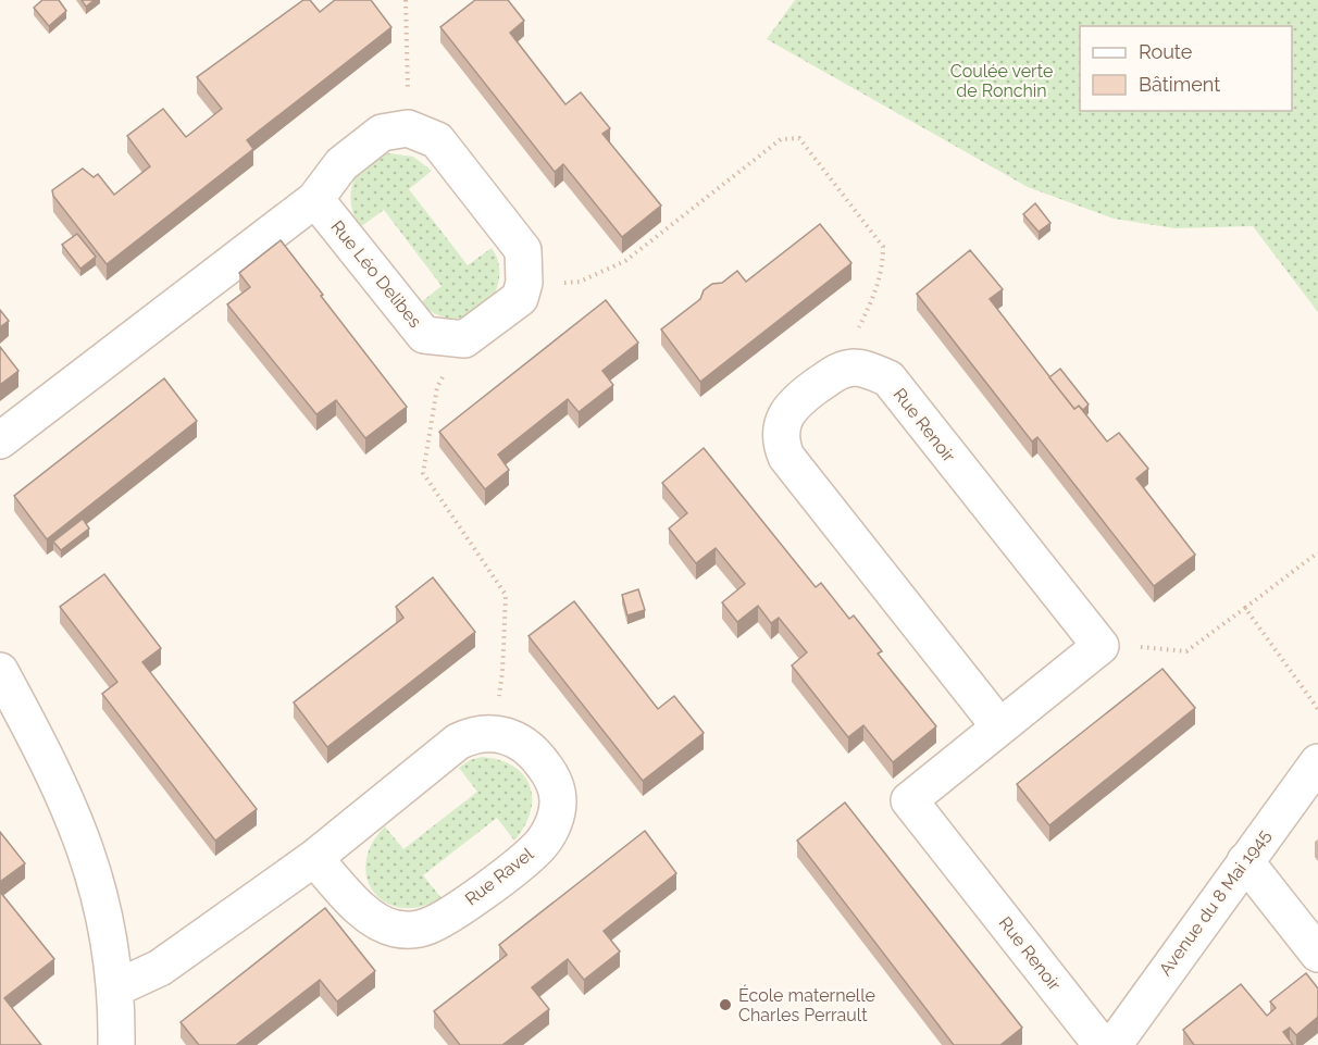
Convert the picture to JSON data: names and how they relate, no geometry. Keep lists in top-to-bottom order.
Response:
{
  "streets": {
    "street": [
      "Rue Léo Delibes",
      "Rue Renoir",
      "Rue Ravel",
      "Avenue du 8 Mai 1945"
    ]
  },
  "parks": ["Coulée verte de Ronchin"],
  "places": ["École maternelle Charles Perrault"],
  "legend": ["Route", "Bâtiment"]
}
